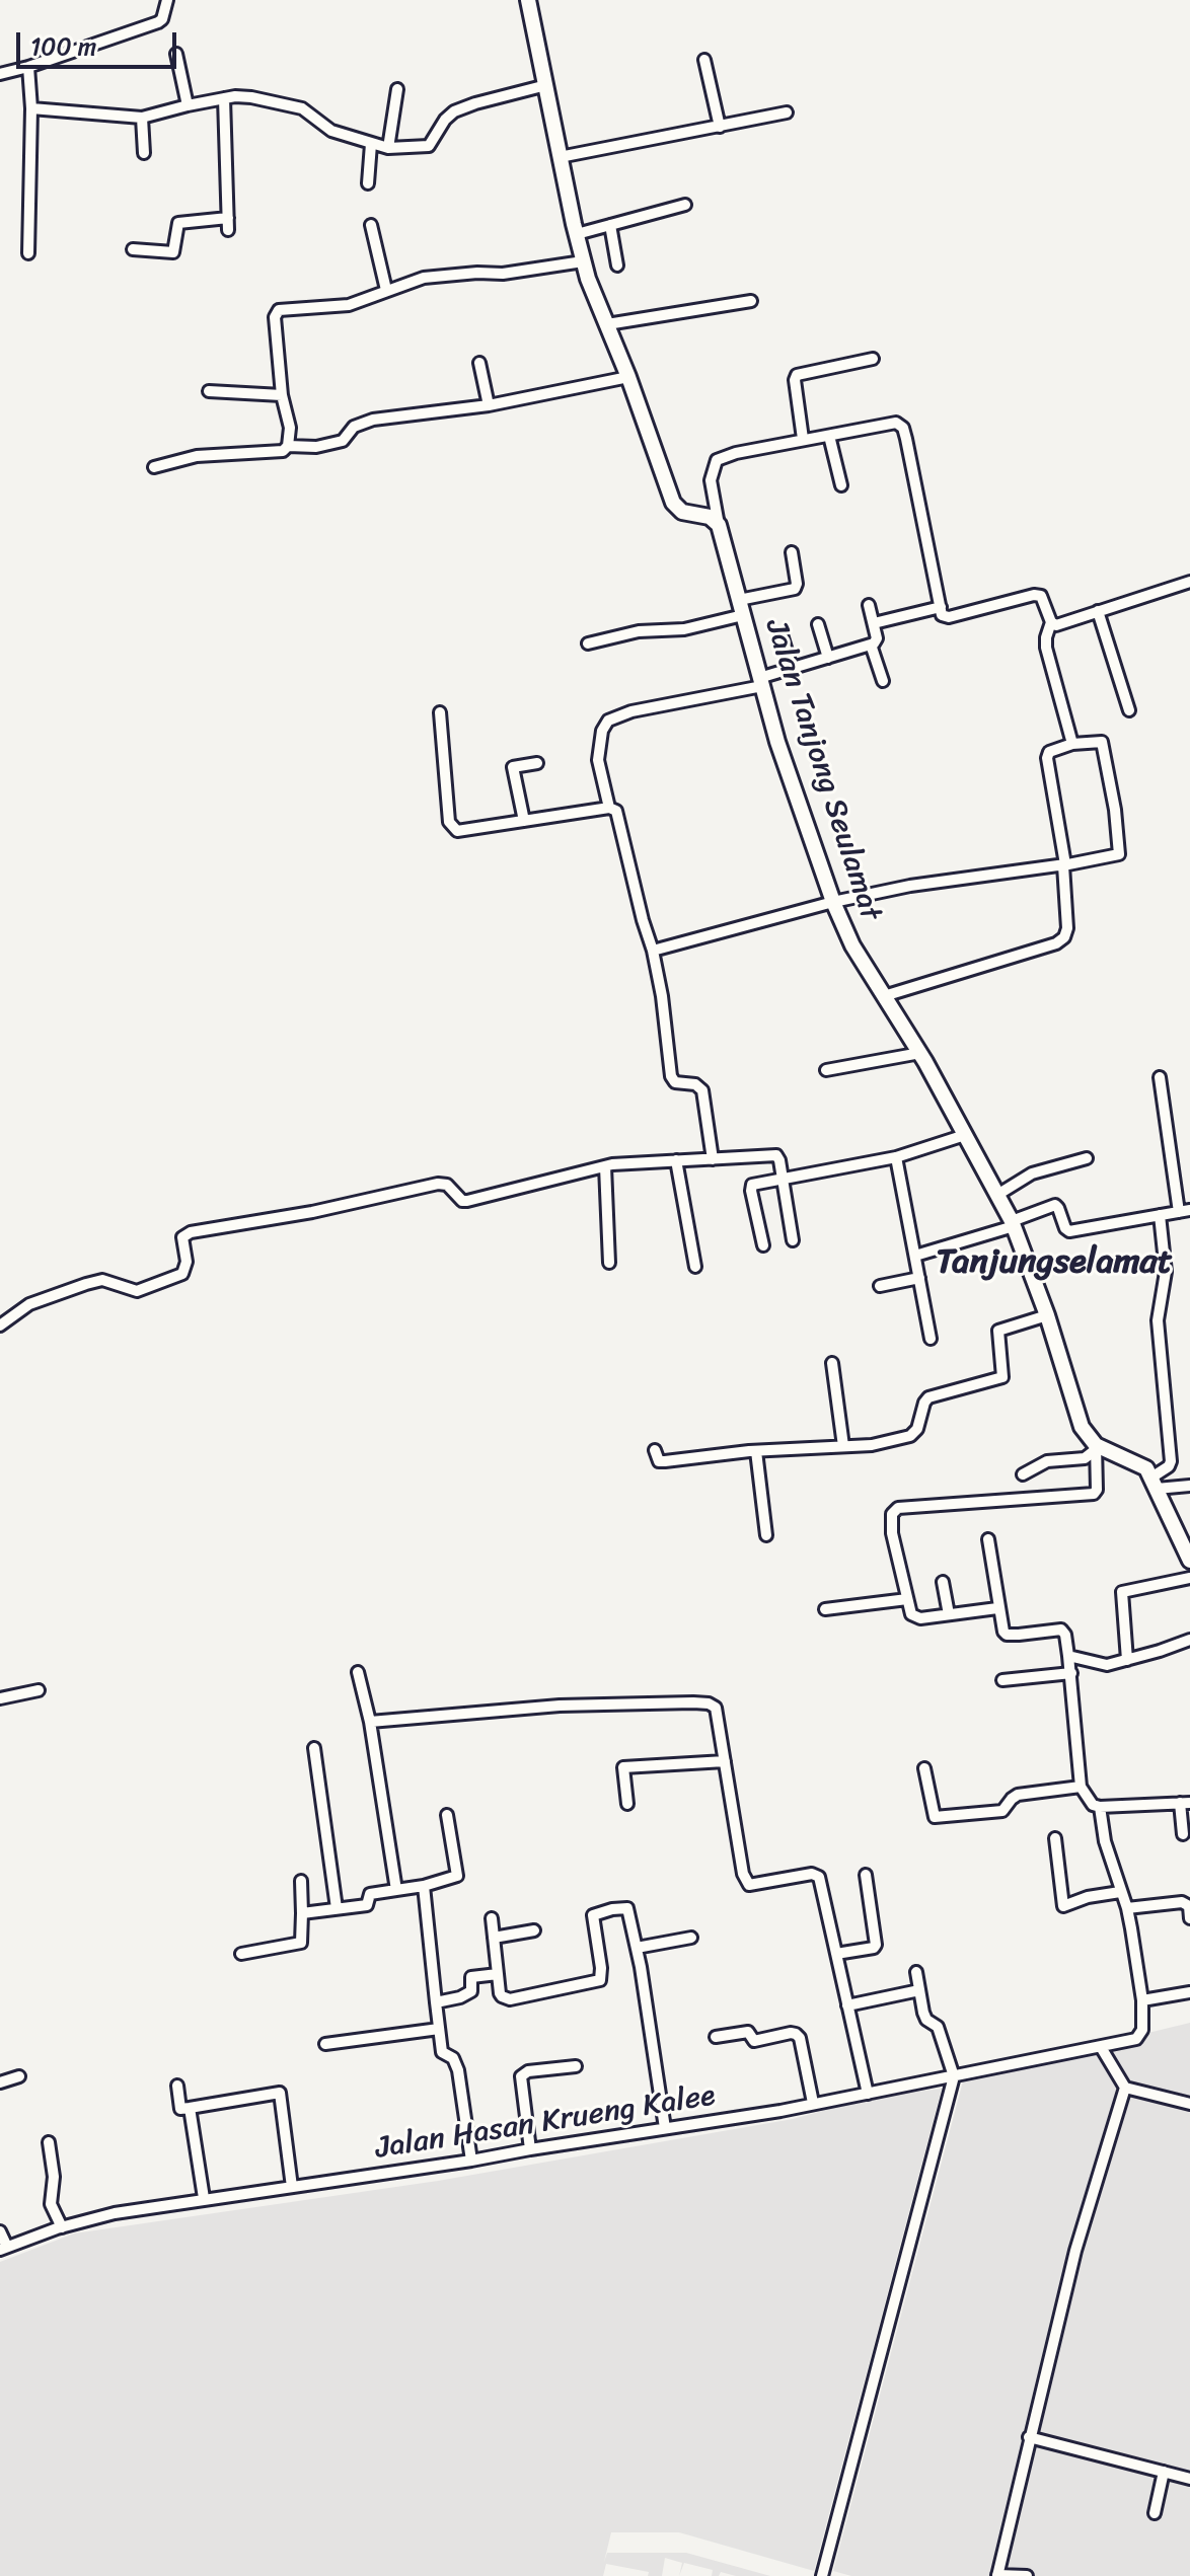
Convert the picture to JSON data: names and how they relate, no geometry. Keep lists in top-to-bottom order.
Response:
{
  "streets": {
    "street": ["Jalan Tanjong Seulamat", "Jalan Hasan Krueng Kalee"]
  },
  "districts": ["Tanjungselamat"],
  "scale_bar": "100 m"
}
